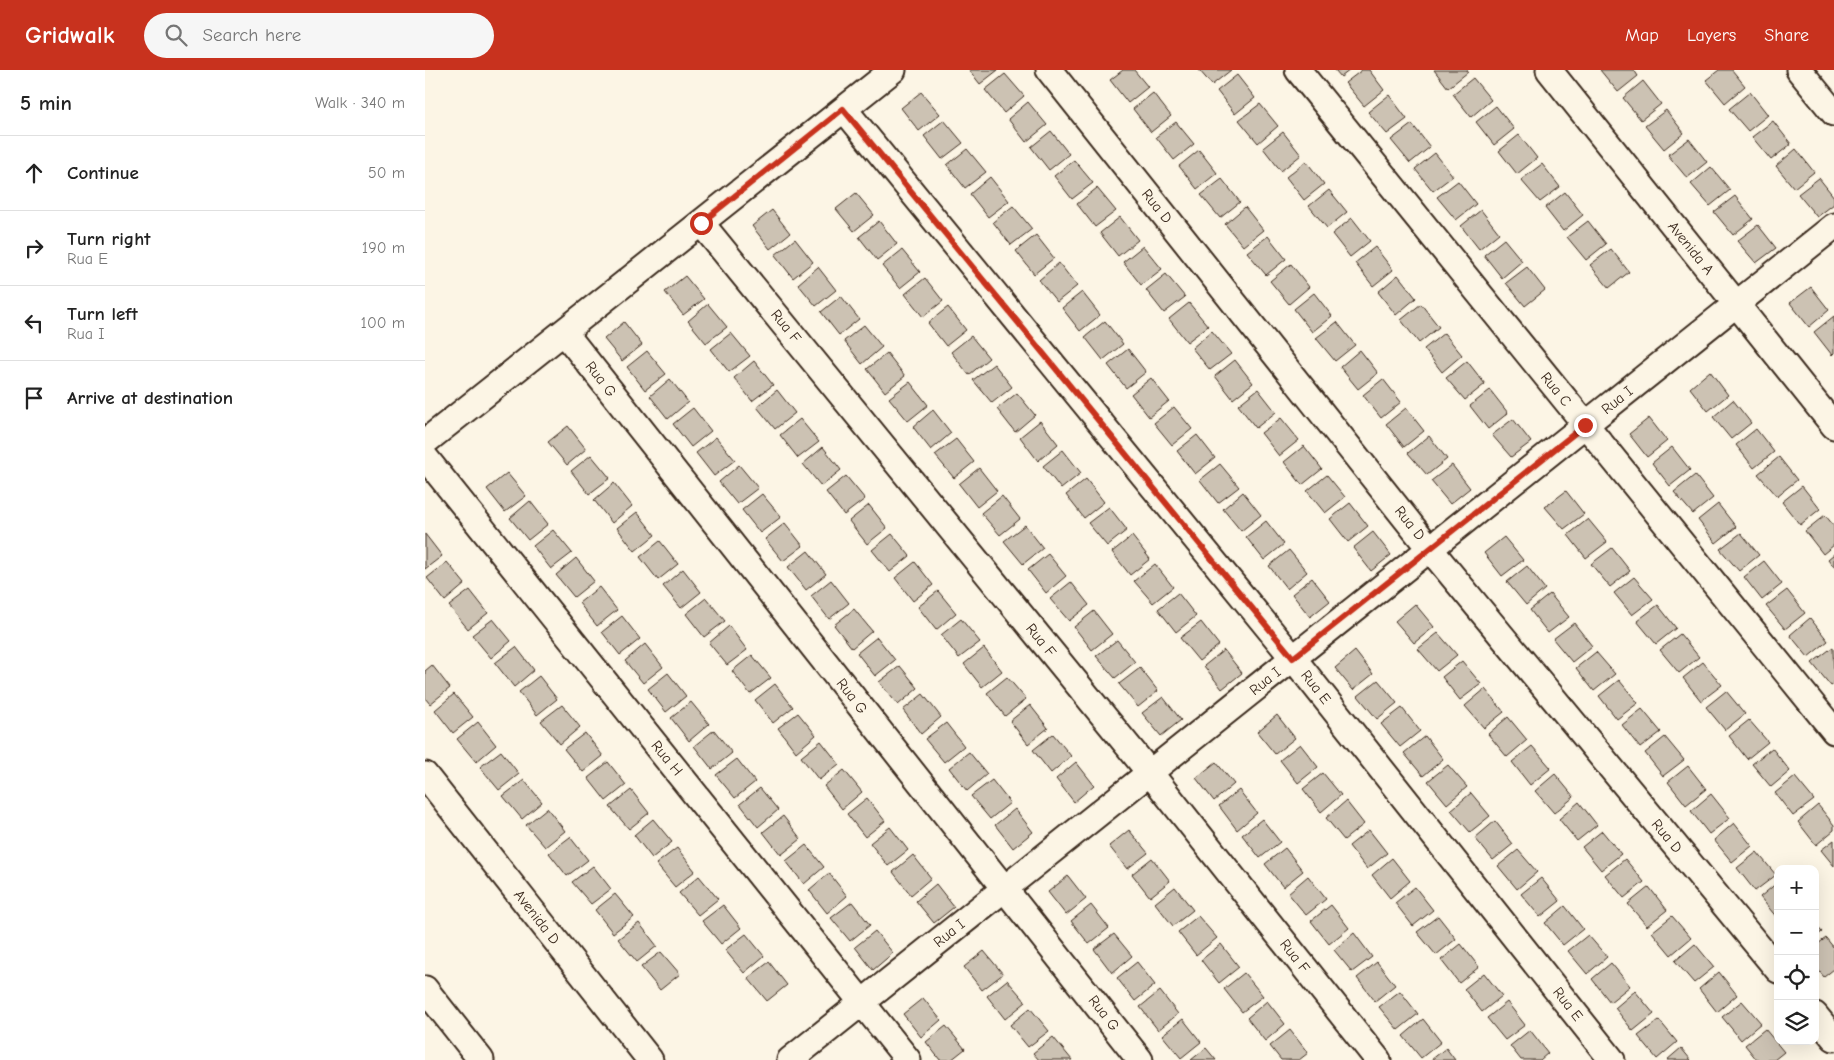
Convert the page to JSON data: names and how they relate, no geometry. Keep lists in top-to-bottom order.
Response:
{
  "streets": {
    "street": [
      "Rua D",
      "Avenida A",
      "Rua F",
      "Rua G",
      "Rua C",
      "Rua I",
      "Rua E",
      "Rua H",
      "Avenida D"
    ]
  },
  "crossings": [
    ["Rua D", "Rua I"],
    ["Avenida A", "Rua I"],
    ["Rua F", "Rua I"],
    ["Rua G", "Rua I"],
    ["Rua C", "Rua I"],
    ["Rua I", "Rua E"],
    ["Rua I", "Rua H"]
  ],
  "page": {
    "header": "Gridwalk",
    "search": "Search here",
    "nav": ["Map", "Layers", "Share"],
    "heading": ["5 min", "Walk · 340 m"],
    "list": [
      ["Continue", "50 m"],
      ["Turn right", "Rua E", "190 m"],
      ["Turn left", "Rua I", "100 m"],
      "Arrive at destination"
    ],
    "map_buttons": ["+", "−"]
  }
}
